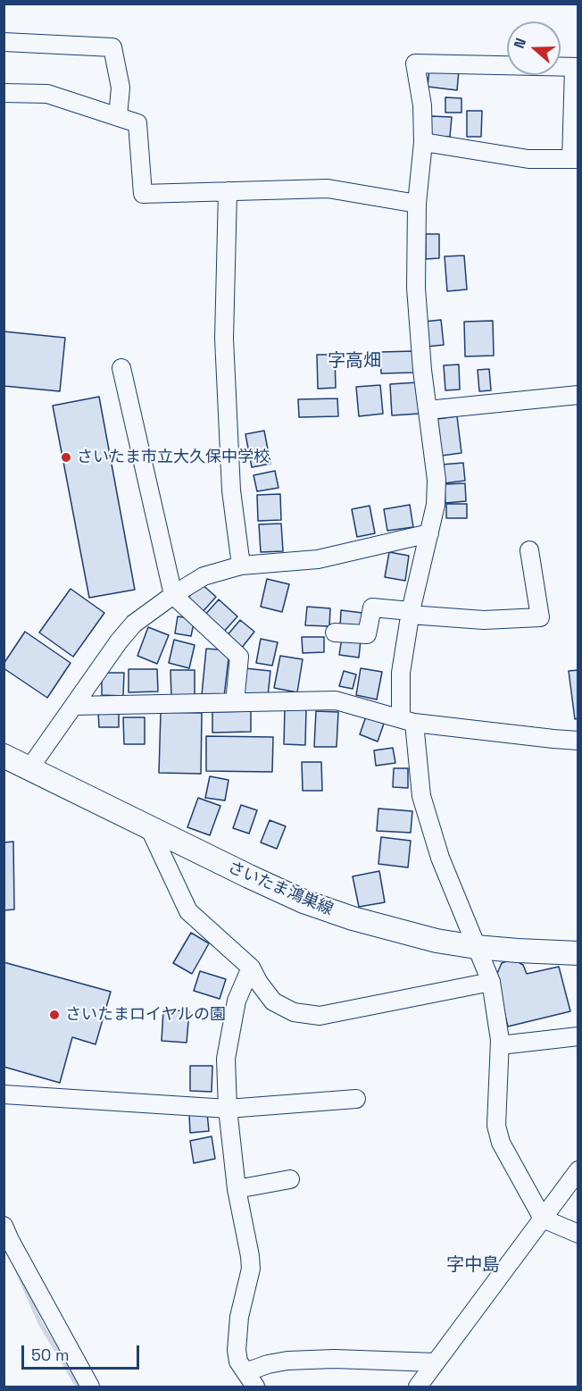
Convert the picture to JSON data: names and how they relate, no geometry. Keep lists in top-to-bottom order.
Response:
{
  "streets": {
    "main road": ["さいたま鴻巣線"]
  },
  "districts": ["字高畑", "字中島"],
  "places": ["さいたま市立大久保中学校", "さいたまロイヤルの園"],
  "scale_bar": "50 m",
  "north": "left"
}
